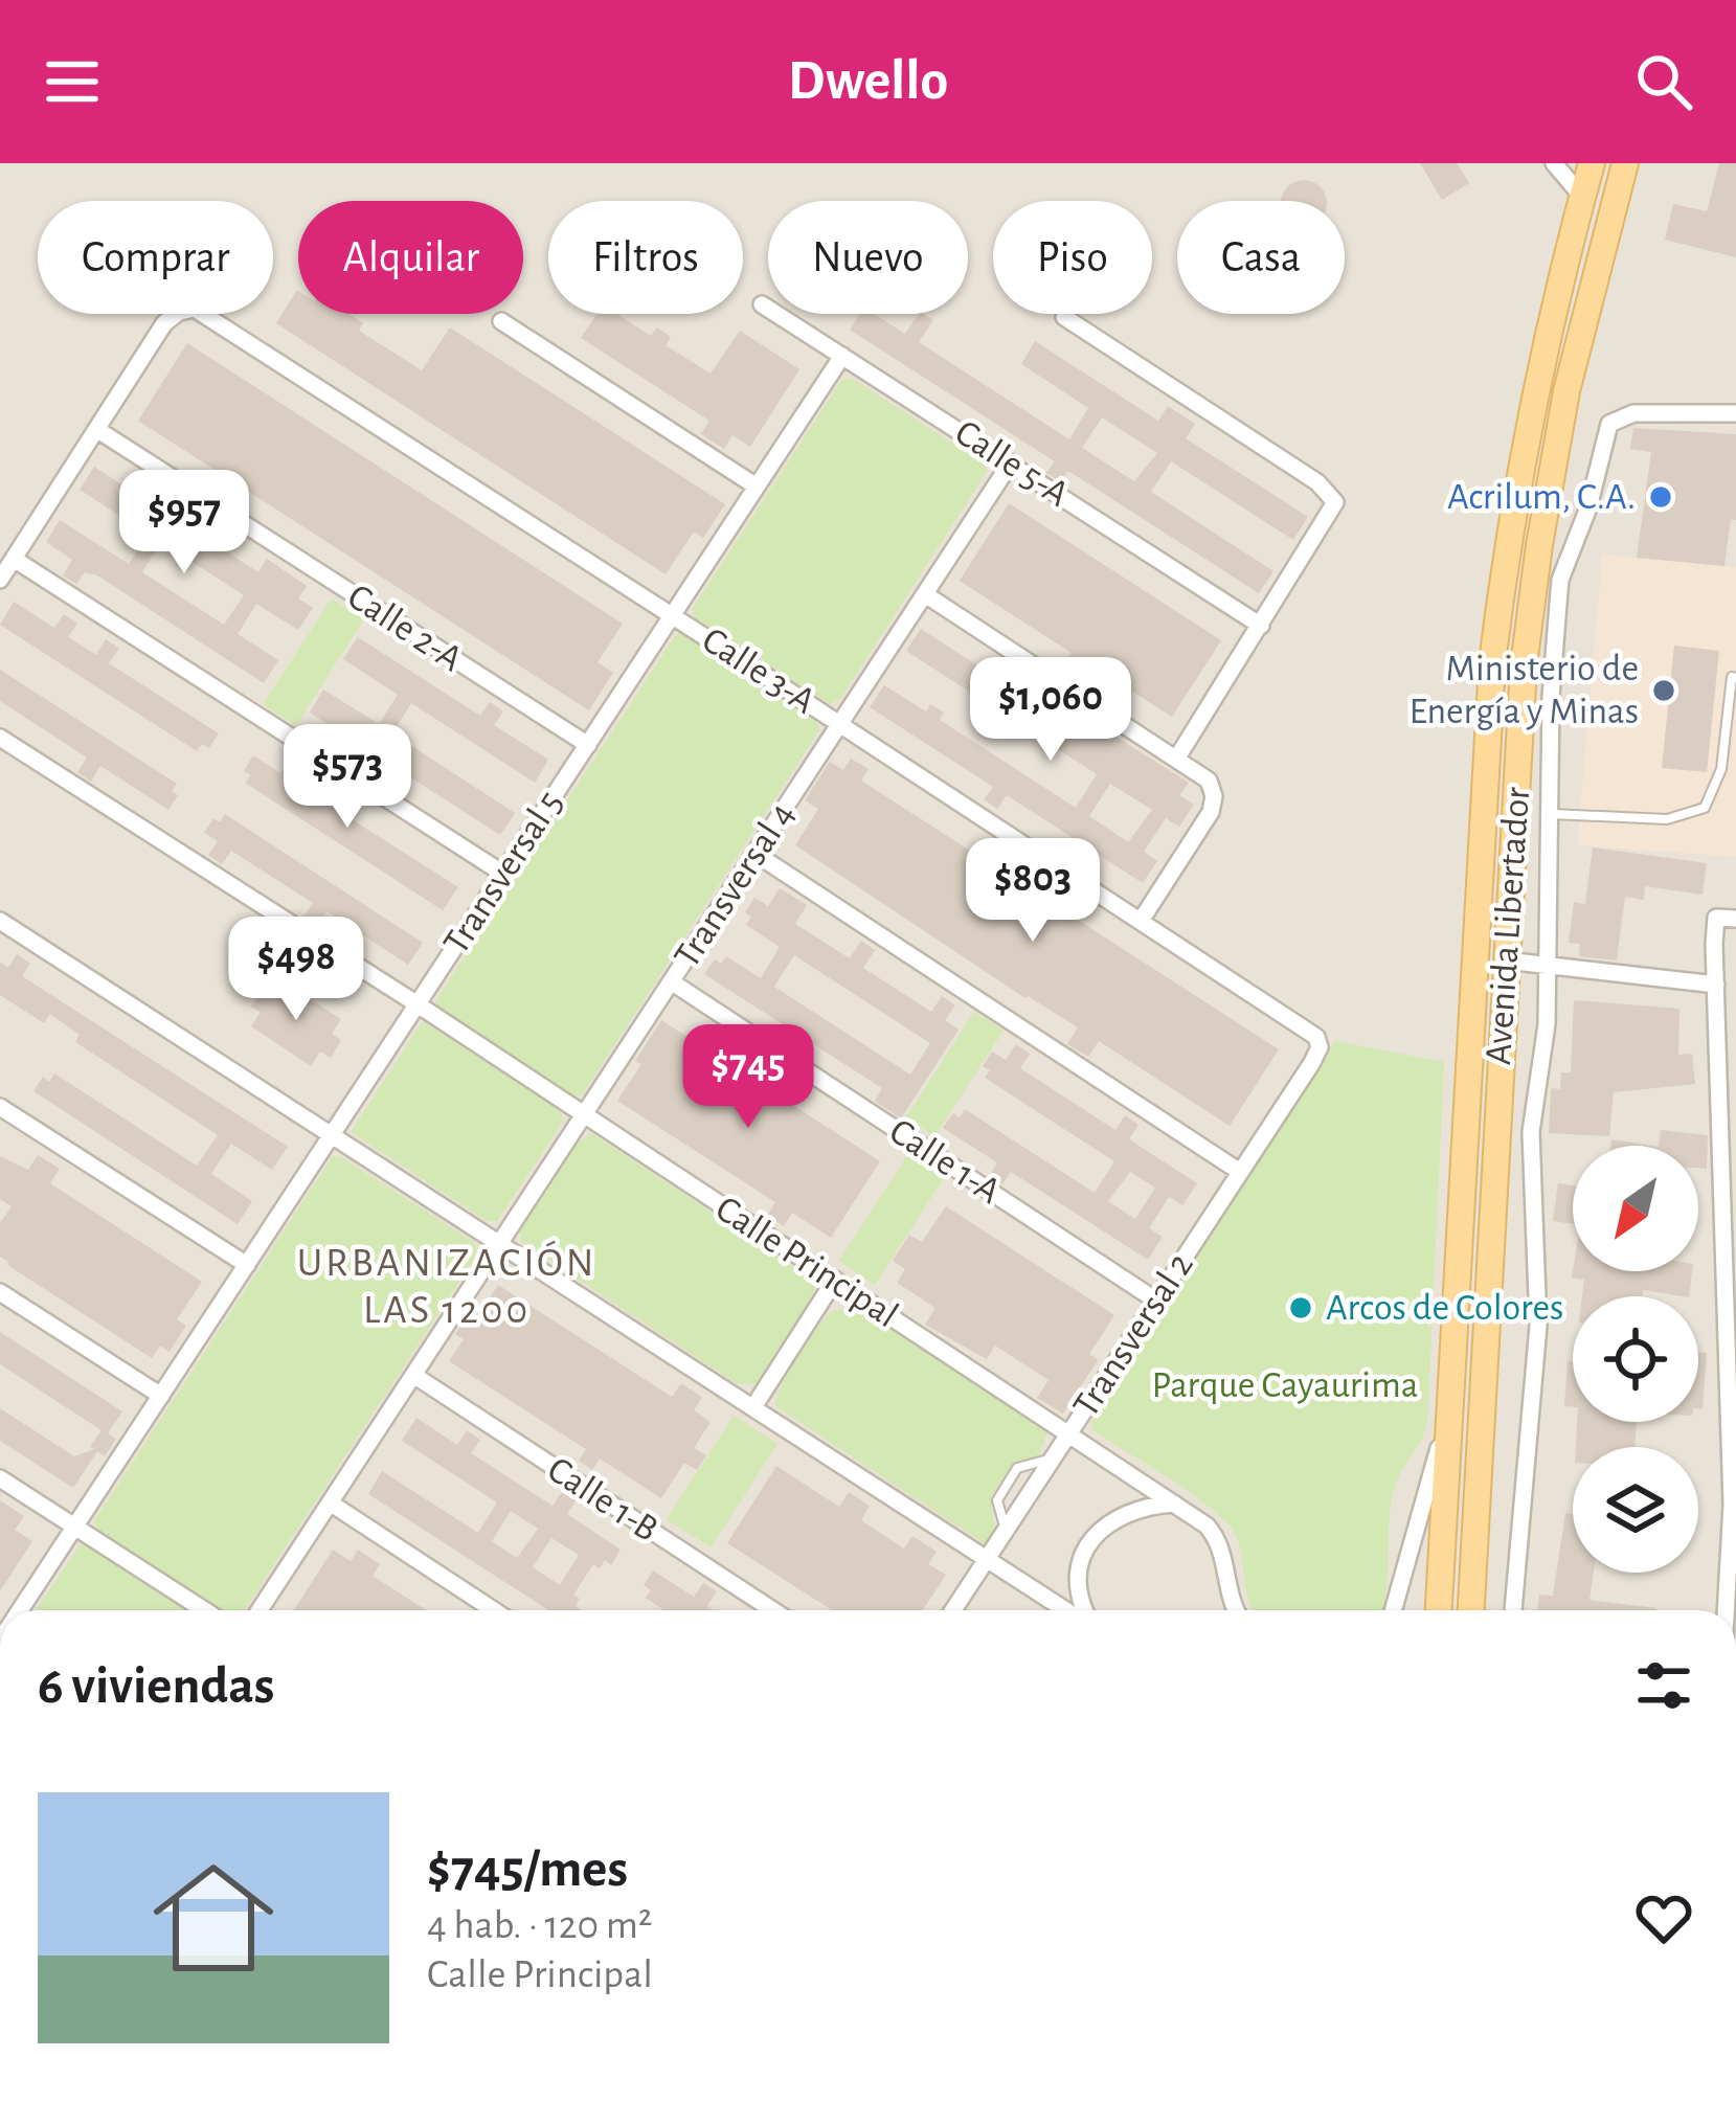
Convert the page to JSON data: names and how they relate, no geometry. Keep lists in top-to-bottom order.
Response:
{
  "streets": {
    "main road": ["Avenida Libertador"],
    "street": [
      "Calle 5-A",
      "Calle 2-A",
      "Calle 3-A",
      "Transversal 5",
      "Transversal 4",
      "Calle 1-A",
      "Calle Principal",
      "Transversal 2",
      "Calle 1-B"
    ]
  },
  "crossings": [
    ["Calle 5-A", "Transversal 5"],
    ["Calle 5-A", "Transversal 4"],
    ["Calle 2-A", "Calle 3-A"],
    ["Calle 2-A", "Transversal 5"],
    ["Calle 3-A", "Transversal 5"],
    ["Calle 3-A", "Transversal 4"],
    ["Calle 3-A", "Transversal 2"],
    ["Transversal 5", "Calle Principal"],
    ["Transversal 4", "Calle 1-A"],
    ["Transversal 4", "Calle Principal"],
    ["Transversal 4", "Calle 1-B"],
    ["Calle 1-A", "Transversal 2"],
    ["Calle Principal", "Transversal 2"]
  ],
  "districts": ["URBANIZACIÓN LAS 1200"],
  "parks": ["Parque Cayaurima"],
  "places": ["Acrilum, C.A.", "Ministerio de Energía y Minas", "Arcos de Colores"],
  "north": "bottom left",
  "page": {
    "header": "Dwello",
    "chip": [
      "Comprar",
      "Alquilar",
      "Filtros",
      "Nuevo",
      "Piso",
      "Casa"
    ],
    "price": [
      "$957",
      "$1,060",
      "$573",
      "$803",
      "$498",
      "$745"
    ],
    "heading": "6 viviendas",
    "list": [
      {
        "name": "$745/mes",
        "note": "4 hab. · 120 m² · Calle Principal"
      }
    ]
  }
}
